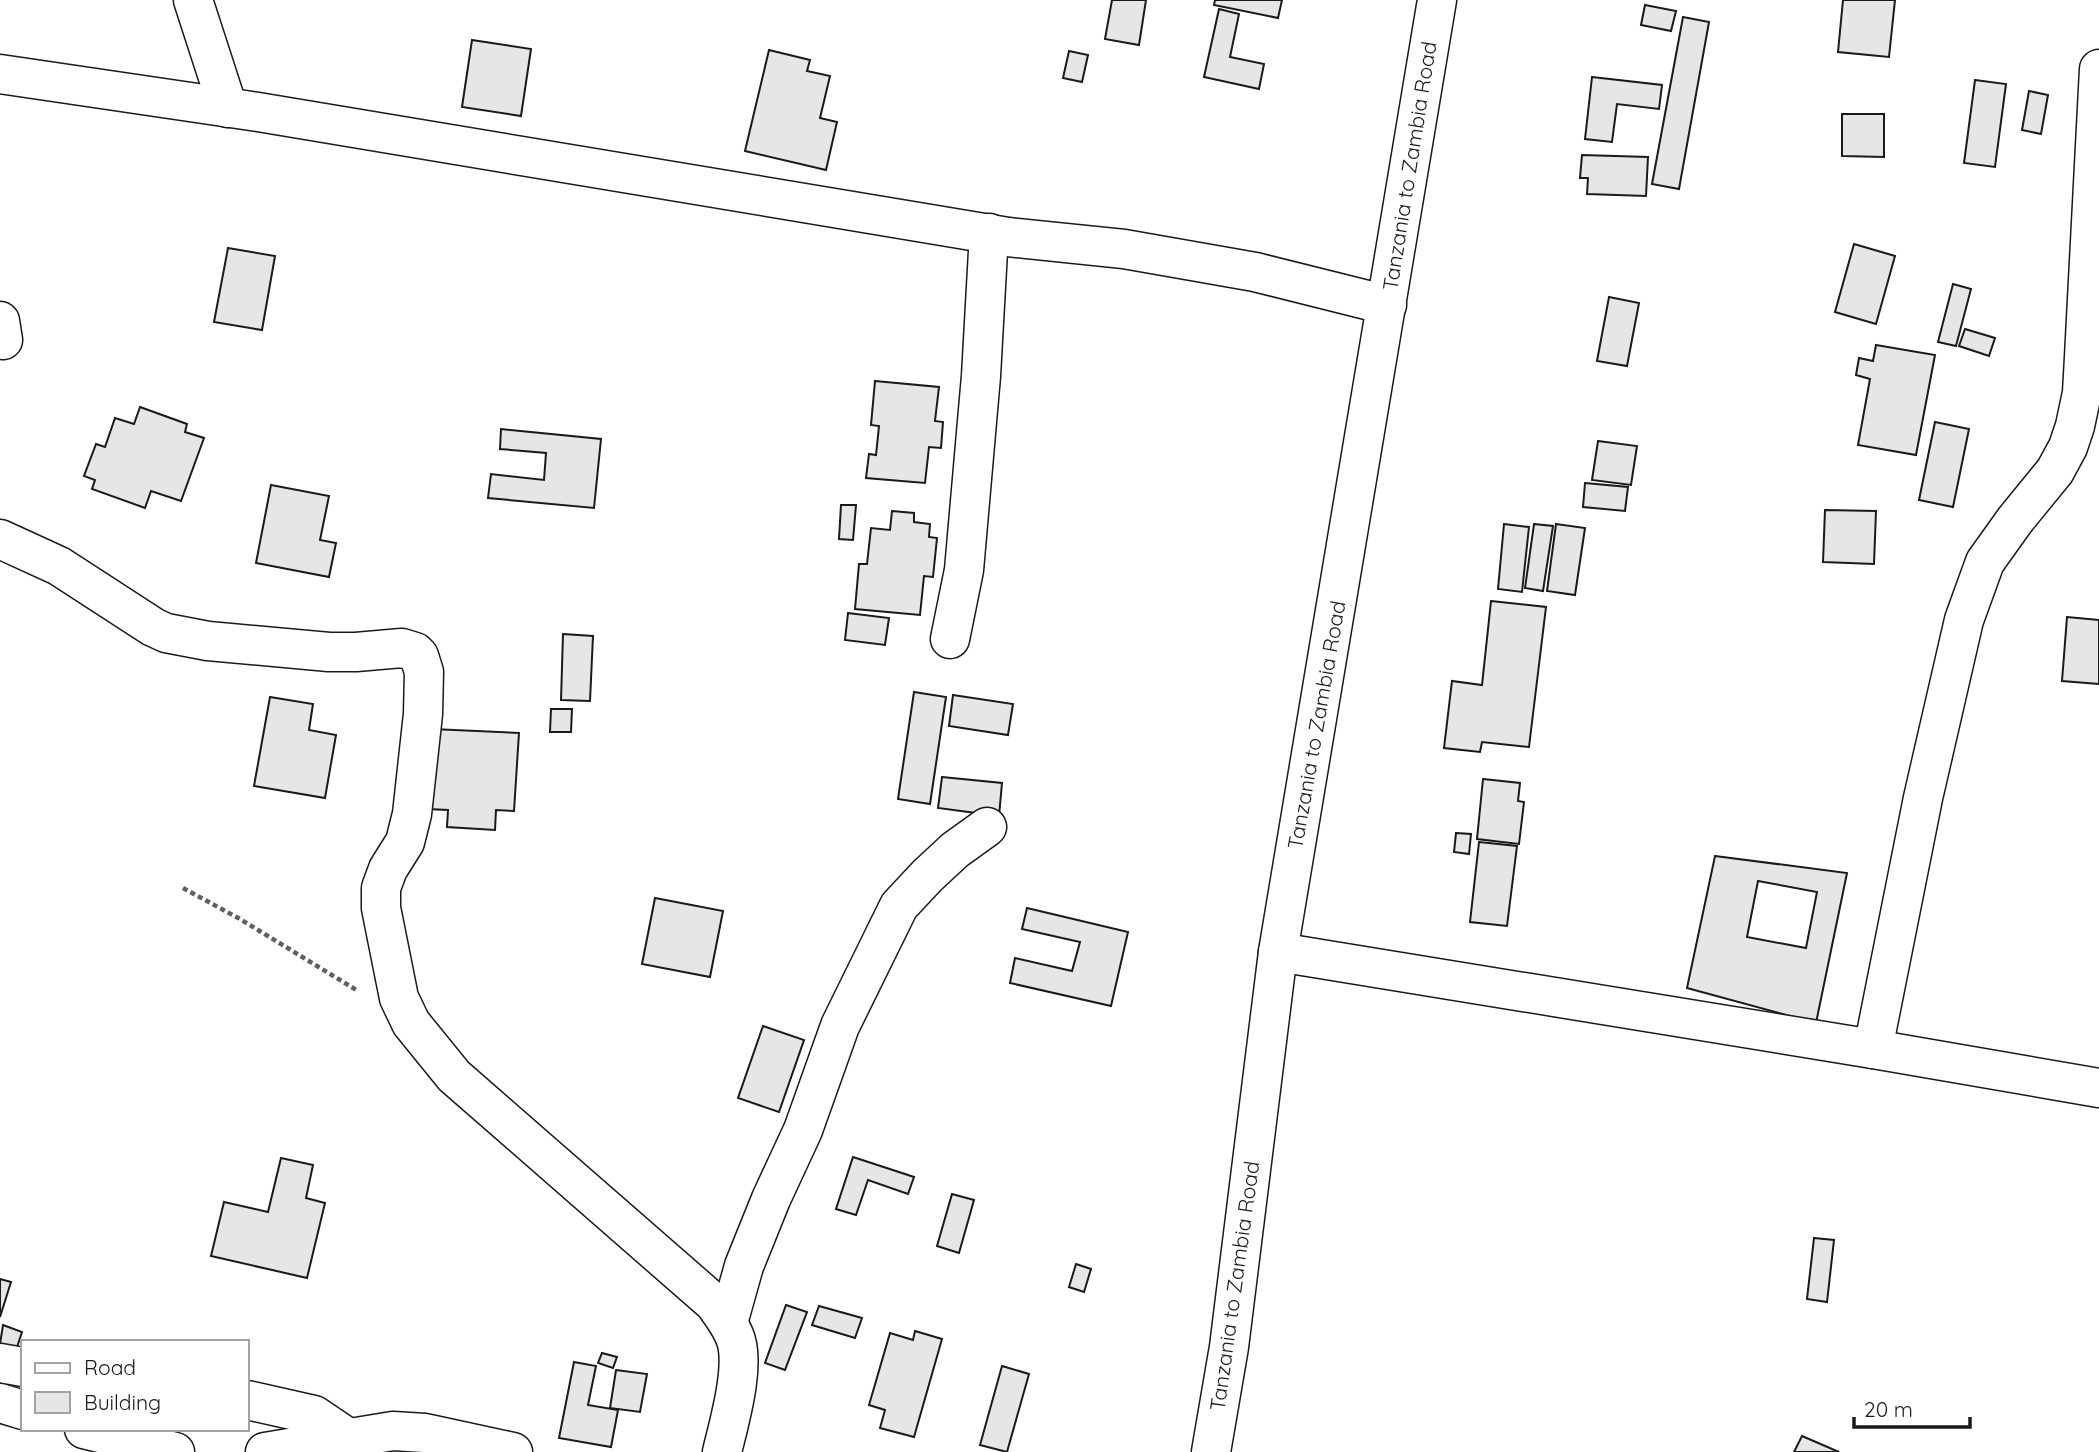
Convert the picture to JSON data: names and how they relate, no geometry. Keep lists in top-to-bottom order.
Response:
{
  "streets": {
    "main road": ["Tanzania to Zambia Road"]
  },
  "legend": ["Road", "Building"],
  "scale_bar": "20 m"
}
